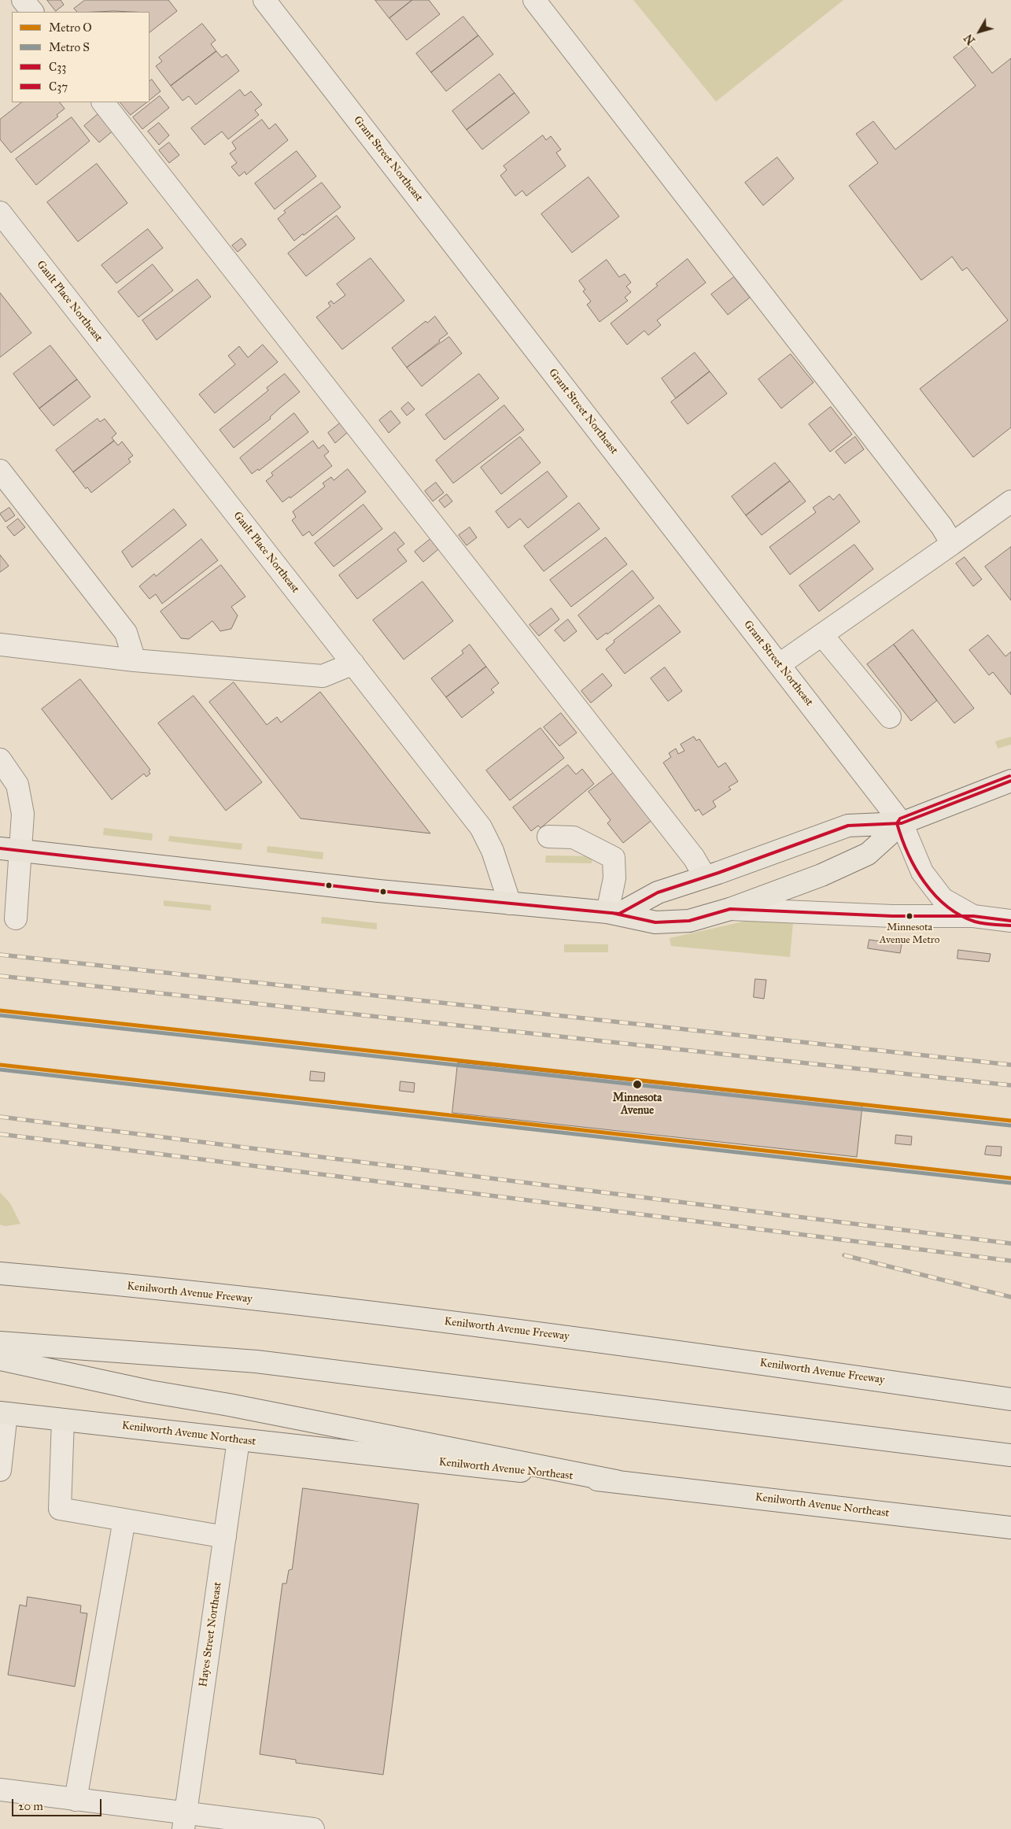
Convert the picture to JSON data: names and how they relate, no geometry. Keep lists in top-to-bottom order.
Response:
{
  "streets": {
    "main road": ["Kenilworth Avenue Freeway", "Kenilworth Avenue Northeast"],
    "street": ["Grant Street Northeast", "Gault Place Northeast", "Hayes Street Northeast"]
  },
  "crossings": [
    ["Kenilworth Avenue Northeast", "Hayes Street Northeast"]
  ],
  "places": ["Minnesota Avenue Metro", "Minnesota Avenue"],
  "lines": [
    "transit line C37",
    "transit line C33",
    "metro line O",
    "metro line S"
  ],
  "legend": [
    "Metro O",
    "Metro S",
    "C33",
    "C37"
  ],
  "scale_bar": "20 m",
  "north": "bottom left"
}
